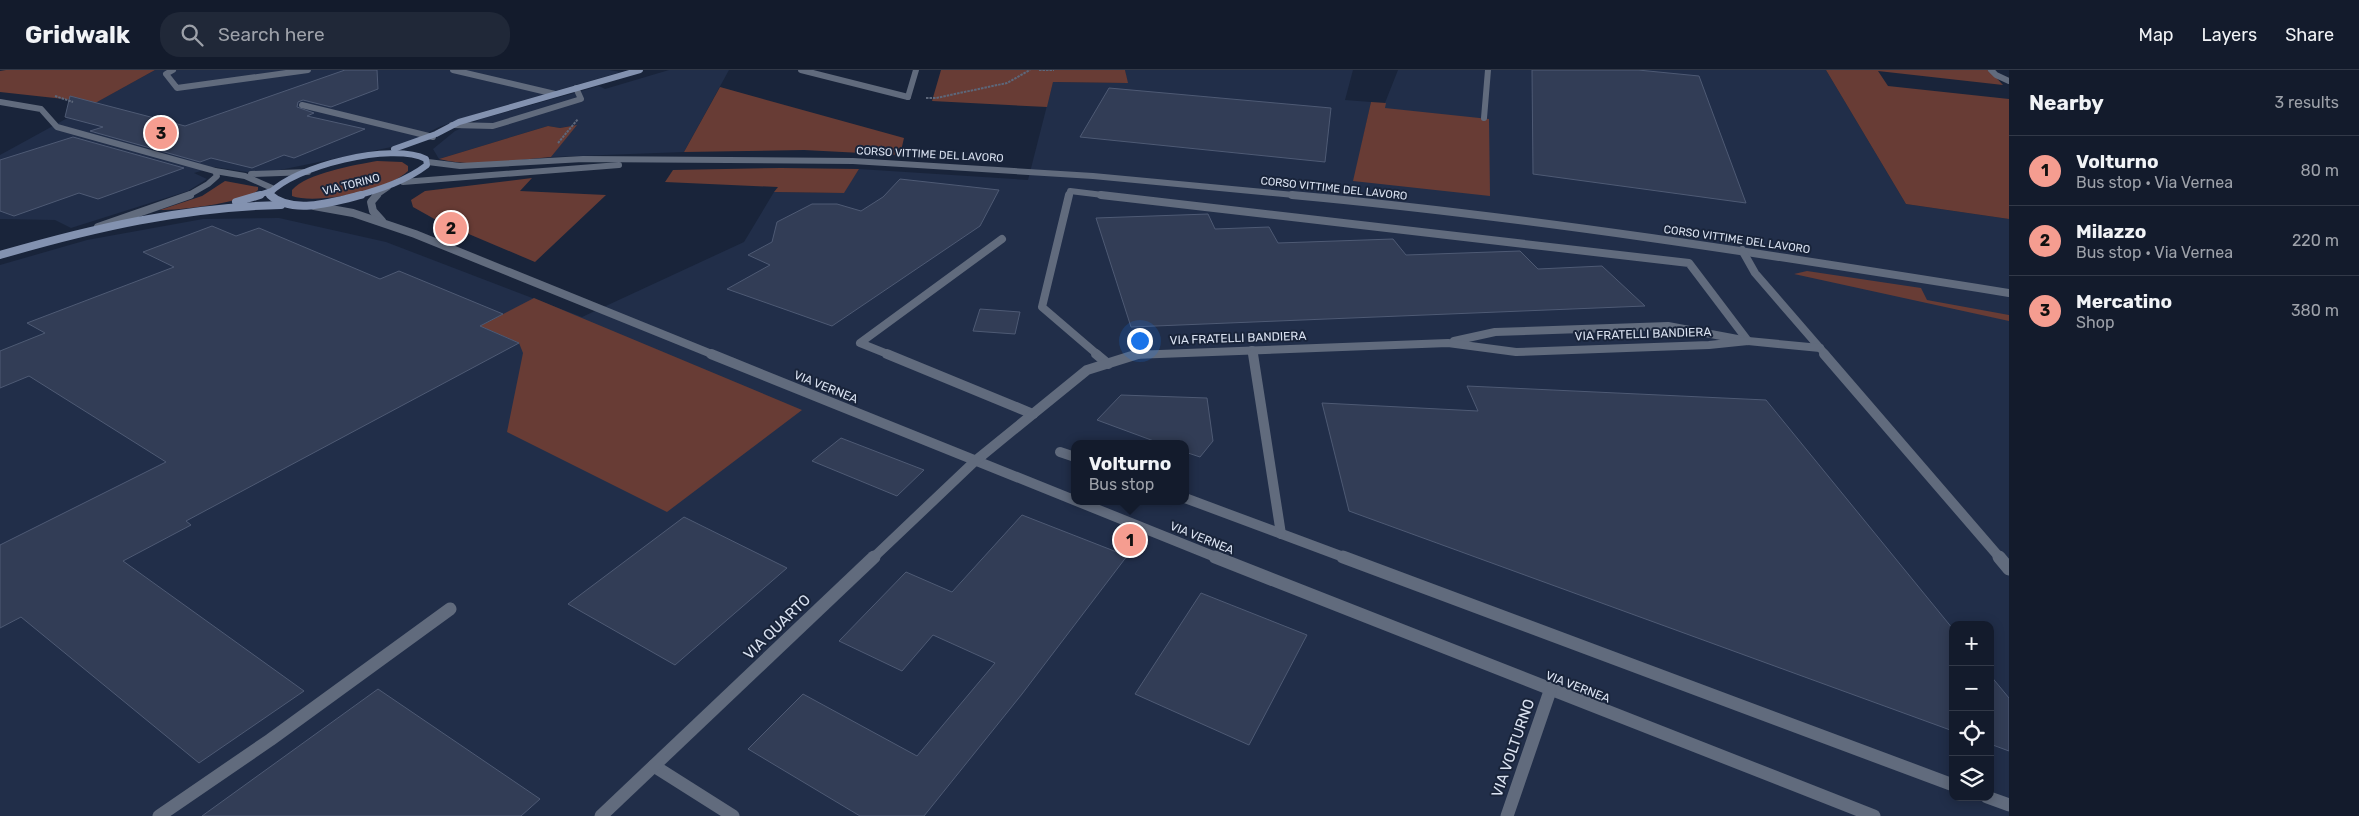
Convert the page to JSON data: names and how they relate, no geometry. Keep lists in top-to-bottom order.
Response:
{
  "streets": {
    "main road": ["VIA TORINO"],
    "street": [
      "CORSO VITTIME DEL LAVORO",
      "VIA FRATELLI BANDIERA",
      "VIA VERNEA",
      "VIA QUARTO",
      "VIA VOLTURNO"
    ]
  },
  "crossings": [
    ["VIA TORINO", "VIA VERNEA"],
    ["VIA FRATELLI BANDIERA", "VIA VERNEA"],
    ["VIA FRATELLI BANDIERA", "VIA QUARTO"],
    ["VIA VERNEA", "VIA QUARTO"],
    ["VIA VERNEA", "VIA VOLTURNO"]
  ],
  "page": {
    "header": "Gridwalk",
    "search": "Search here",
    "nav": ["Map", "Layers", "Share"],
    "heading": ["Nearby", "3 results"],
    "pins": ["3", "2", "1"],
    "list": [
      {
        "mark": "1",
        "name": "Volturno",
        "note": "Bus stop · Via Vernea",
        "value": "80 m"
      },
      {
        "mark": "2",
        "name": "Milazzo",
        "note": "Bus stop · Via Vernea",
        "value": "220 m"
      },
      {
        "mark": "3",
        "name": "Mercatino",
        "note": "Shop",
        "value": "380 m"
      }
    ],
    "popup": ["Volturno", "Bus stop"],
    "map_buttons": ["+", "−"]
  }
}
